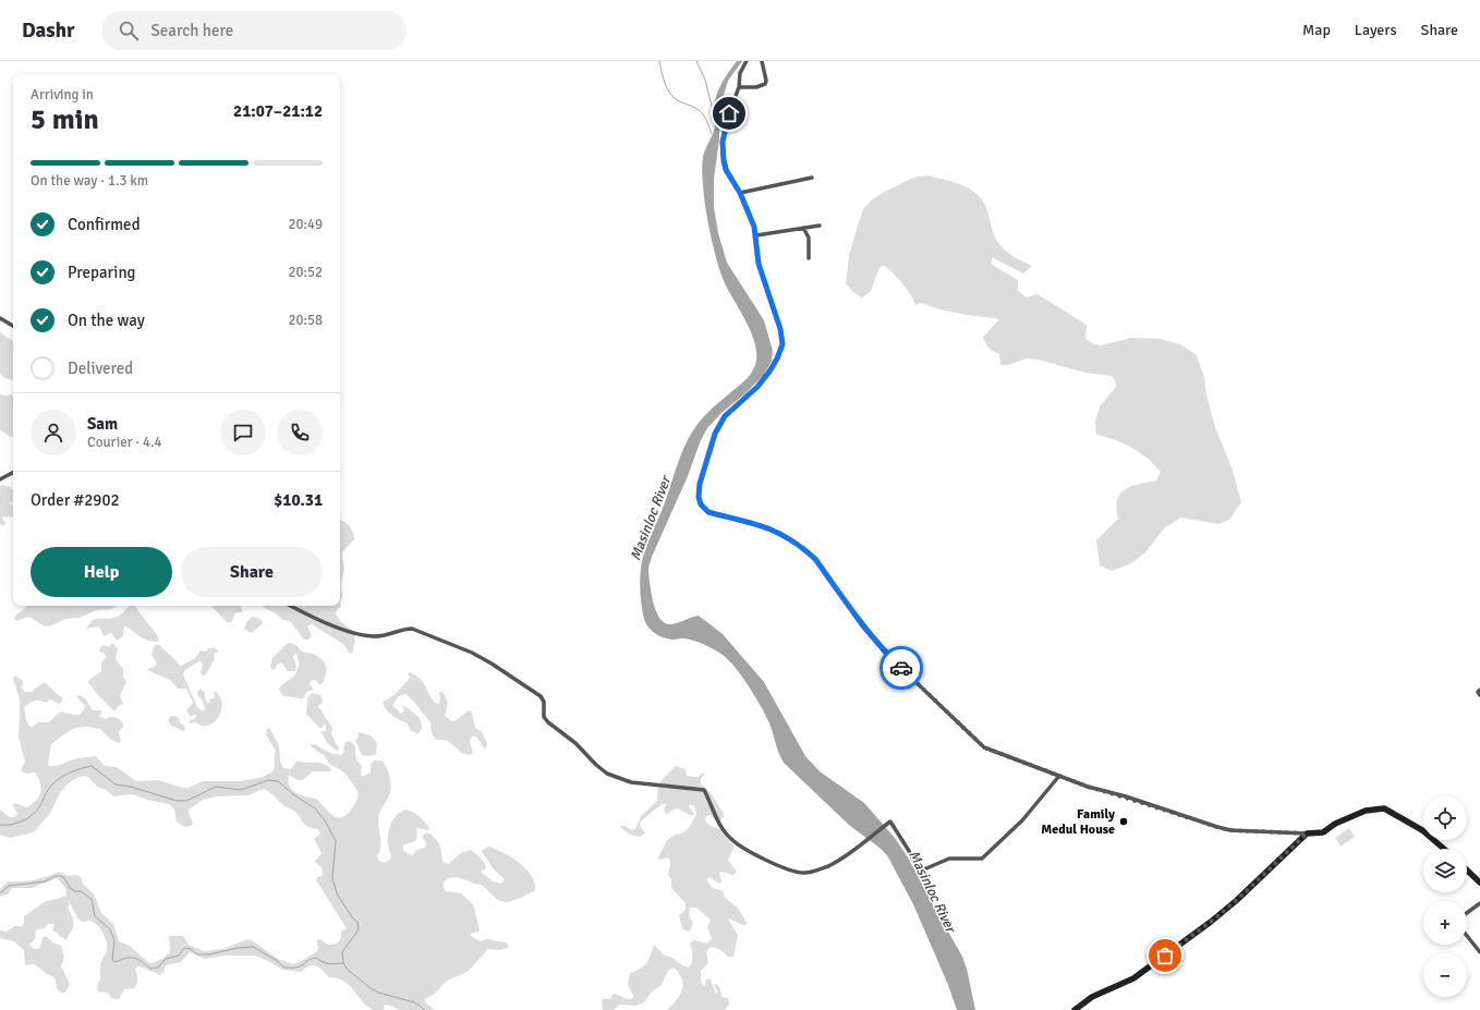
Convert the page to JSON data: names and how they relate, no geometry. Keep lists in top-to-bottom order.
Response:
{
  "water": ["Masinloc River"],
  "places": ["Family Medul House"],
  "page": {
    "header": "Dashr",
    "search": "Search here",
    "nav": ["Map", "Layers", "Share"],
    "heading": ["5 min", "Arriving in", "21:07–21:12"],
    "panel": [
      "Sam",
      "Courier · 4.4",
      "Order #2902",
      "$10.31"
    ],
    "bar": "On the way · 1.3 km",
    "list": [
      ["Confirmed", "20:49"],
      ["Preparing", "20:52"],
      ["On the way", "20:58"],
      "Delivered"
    ],
    "buttons": ["Help", "Share"],
    "map_buttons": ["+", "−"]
  }
}
